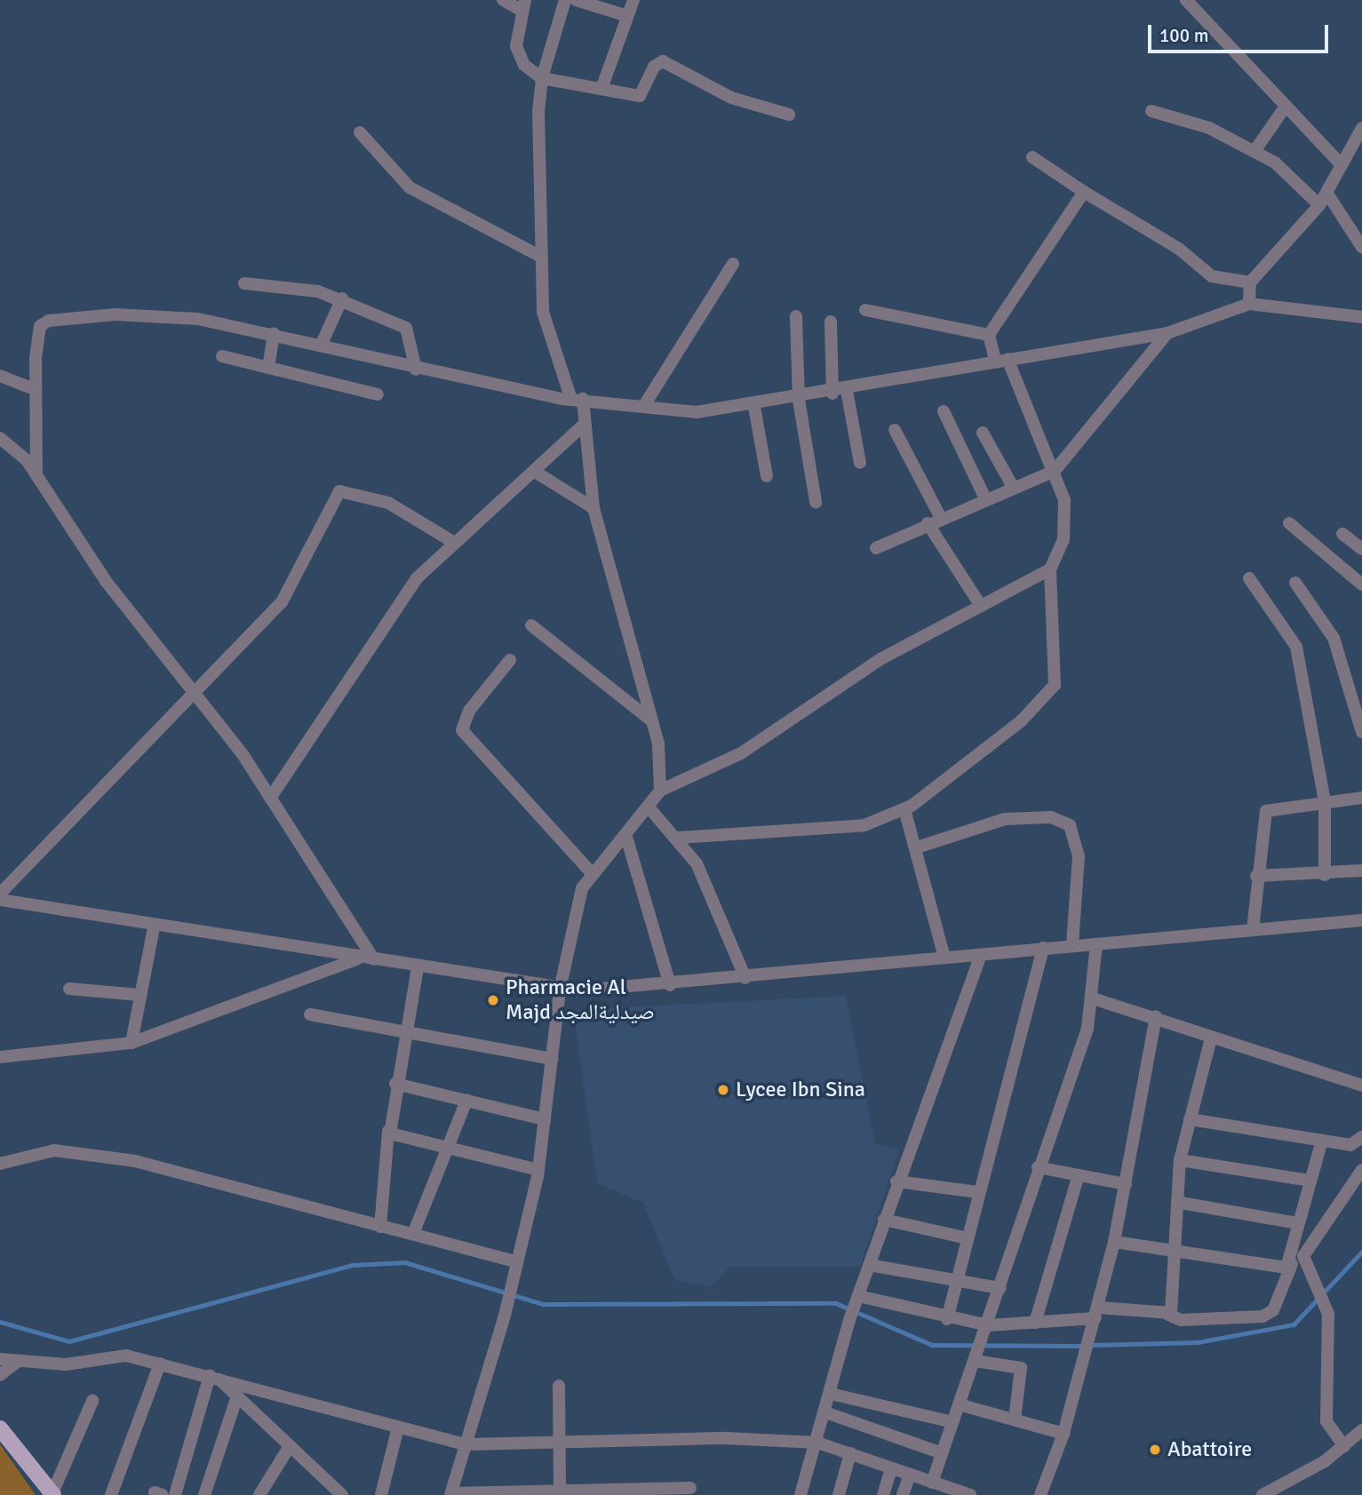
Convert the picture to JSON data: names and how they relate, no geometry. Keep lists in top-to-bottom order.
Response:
{
  "places": ["Pharmacie Al Majd صيدليةالمجد", "Lycee Ibn Sina", "Abattoire"],
  "scale_bar": "100 m"
}
